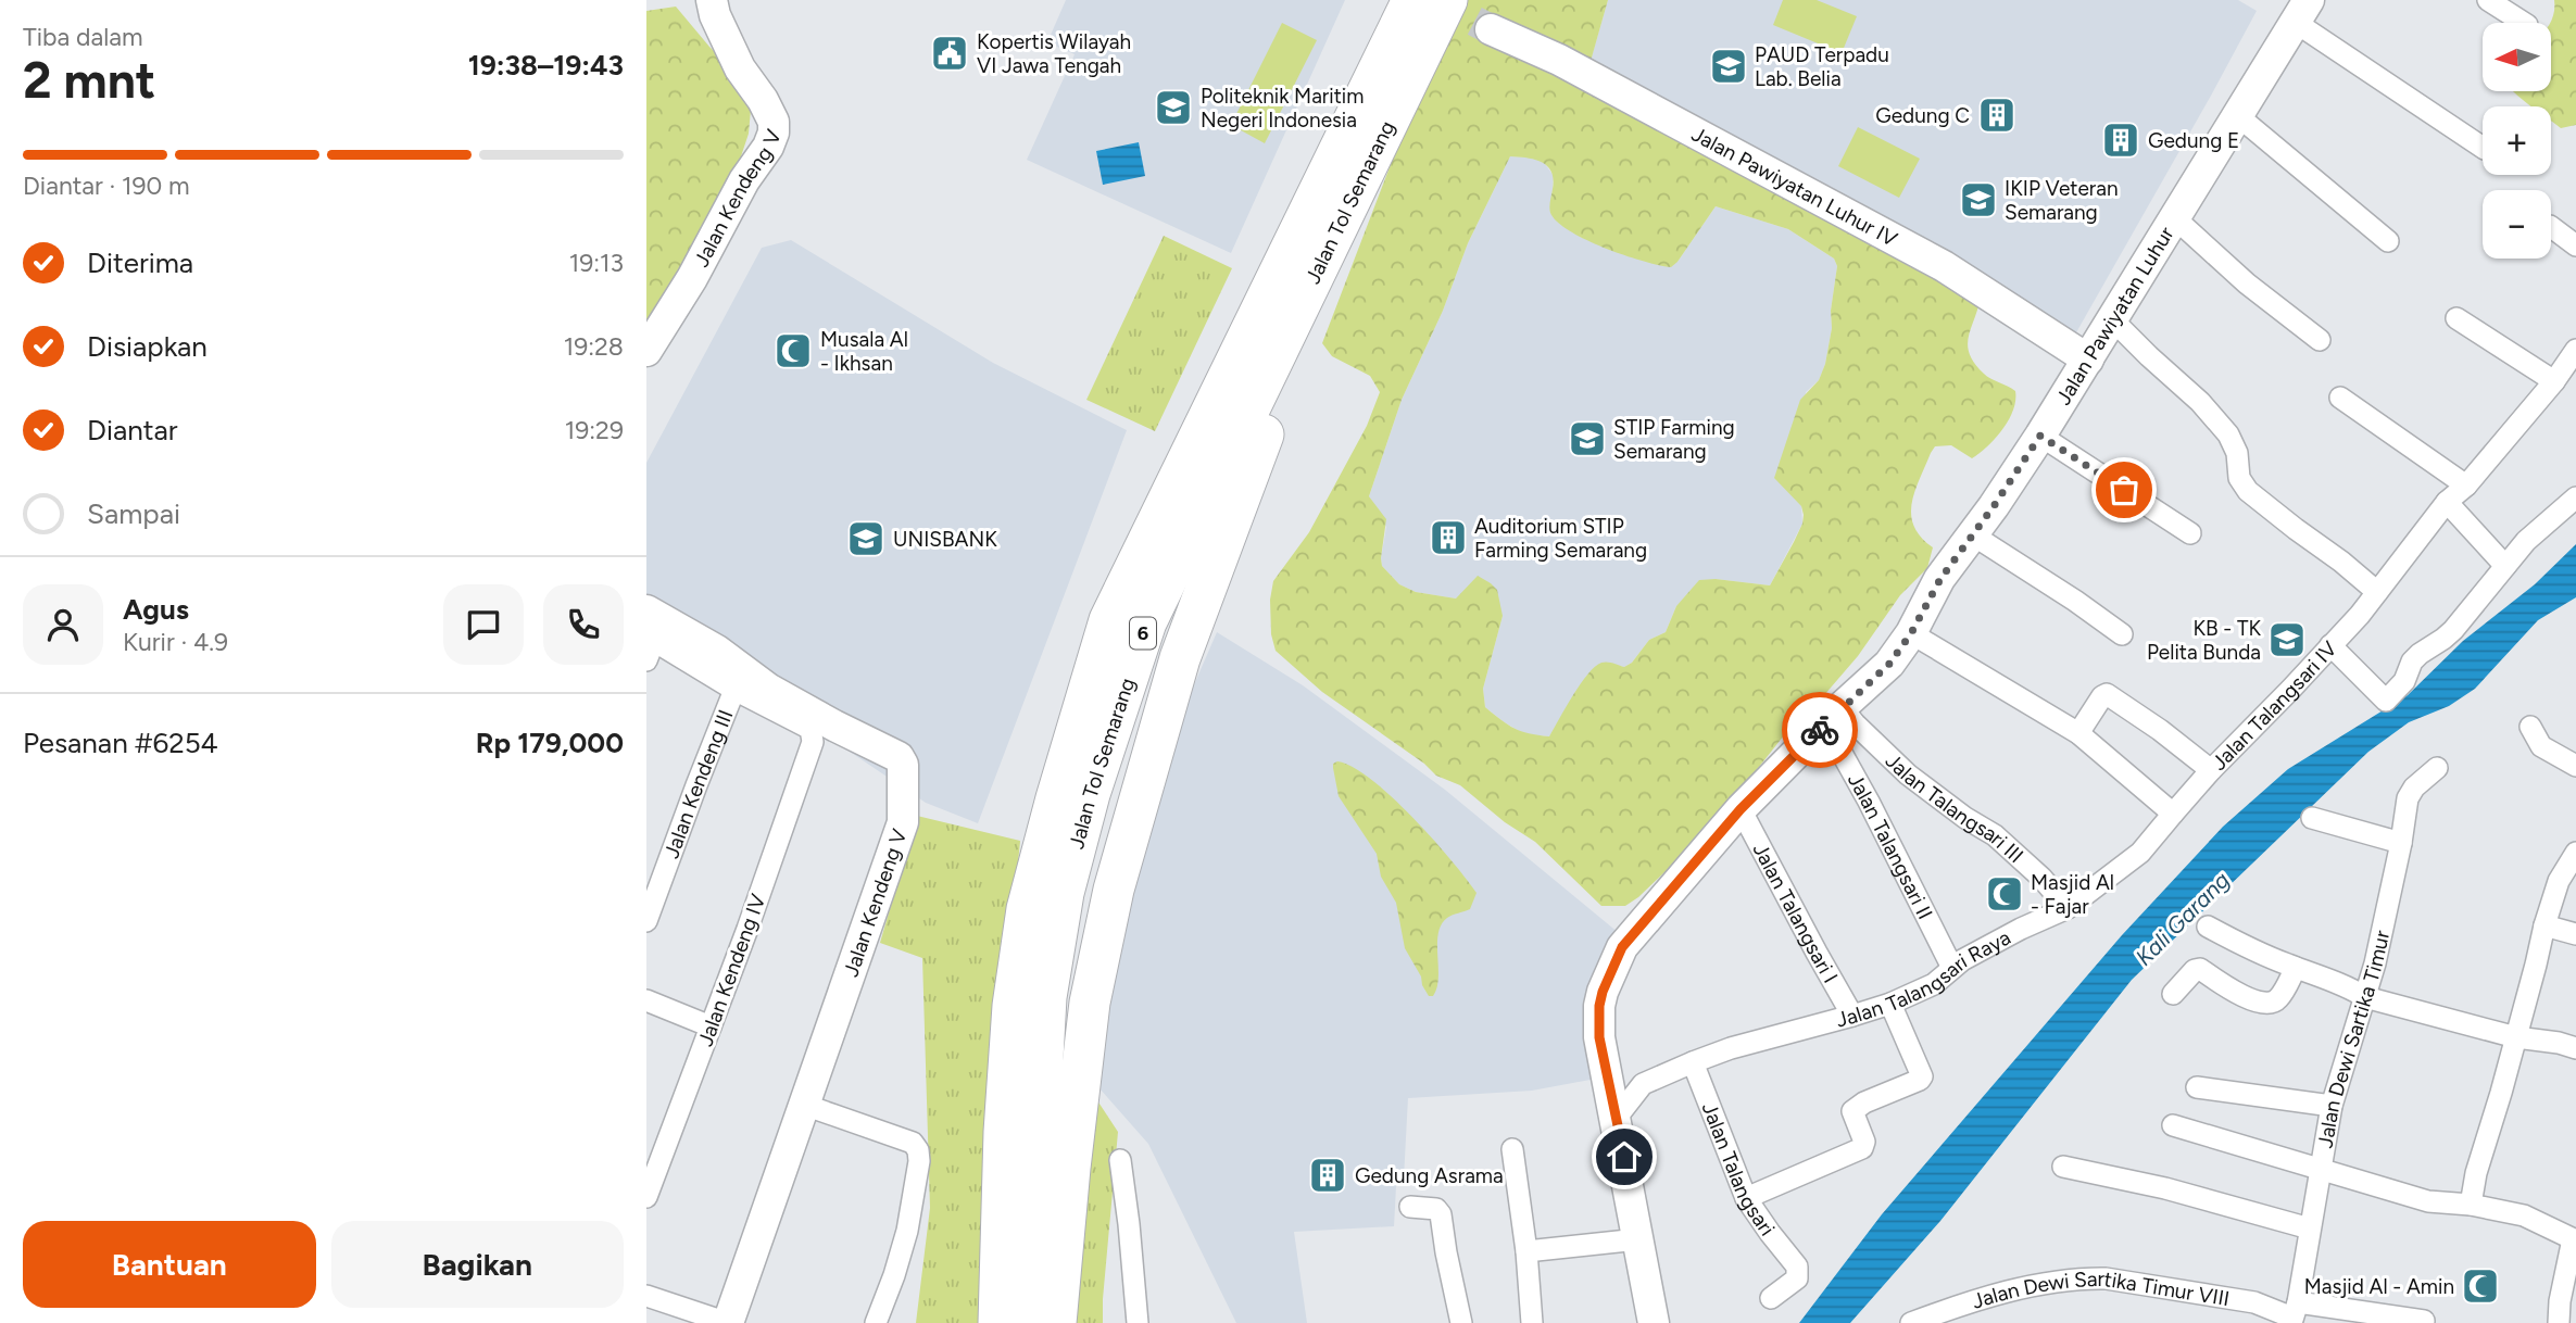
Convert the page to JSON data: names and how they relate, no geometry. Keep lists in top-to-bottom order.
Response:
{
  "streets": {
    "highway": ["Jalan Tol Semarang", "6"],
    "street": [
      "Jalan Pawiyatan Luhur IV",
      "Jalan Kendeng V",
      "Jalan Pawiyatan Luhur",
      "Jalan Talangsari IV",
      "Jalan Kendeng III",
      "Jalan Talangsari III",
      "Jalan Talangsari II",
      "Jalan Talangsari I",
      "Jalan Kendeng IV",
      "Jalan Talangsari Raya",
      "Jalan Dewi Sartika Timur",
      "Jalan Talangsari",
      "Jalan Dewi Sartika Timur VIII"
    ]
  },
  "crossings": [
    ["Jalan Pawiyatan Luhur IV", "Jalan Pawiyatan Luhur"],
    ["Jalan Pawiyatan Luhur", "Jalan Talangsari III"],
    ["Jalan Pawiyatan Luhur", "Jalan Talangsari II"],
    ["Jalan Pawiyatan Luhur", "Jalan Talangsari I"],
    ["Jalan Pawiyatan Luhur", "Jalan Talangsari Raya"],
    ["Jalan Talangsari IV", "Jalan Talangsari Raya"],
    ["Jalan Kendeng III", "Jalan Kendeng IV"],
    ["Jalan Talangsari III", "Jalan Talangsari II"],
    ["Jalan Talangsari III", "Jalan Talangsari Raya"],
    ["Jalan Talangsari II", "Jalan Talangsari Raya"],
    ["Jalan Talangsari I", "Jalan Talangsari Raya"],
    ["Jalan Talangsari Raya", "Jalan Talangsari"],
    ["Jalan Dewi Sartika Timur", "Jalan Dewi Sartika Timur VIII"]
  ],
  "water": ["Kali Garang"],
  "places": {
    "public building": ["Kopertis Wilayah VI Jawa Tengah"],
    "school or university": [
      "PAUD Terpadu Lab. Belia",
      "Politeknik Maritim Negeri Indonesia",
      "IKIP Veteran Semarang",
      "STIP Farming Semarang",
      "UNISBANK",
      "KB - TK Pelita Bunda"
    ],
    "building": [
      "Gedung C",
      "Gedung E",
      "Auditorium STIP Farming Semarang",
      "Gedung Asrama"
    ],
    "mosque": ["Musala Al - Ikhsan", "Masjid Al - Fajar", "Masjid Al - Amin"]
  },
  "north": "left",
  "page": {
    "heading": ["2 mnt", "Tiba dalam", "19:38–19:43"],
    "panel": [
      "Agus",
      "Kurir · 4.9",
      "Pesanan #6254",
      "Rp 179,000"
    ],
    "map_buttons": ["+", "−"],
    "bar": "Diantar · 190 m",
    "list": [
      ["Diterima", "19:13"],
      ["Disiapkan", "19:28"],
      ["Diantar", "19:29"],
      "Sampai"
    ],
    "buttons": ["Bantuan", "Bagikan"]
  }
}
